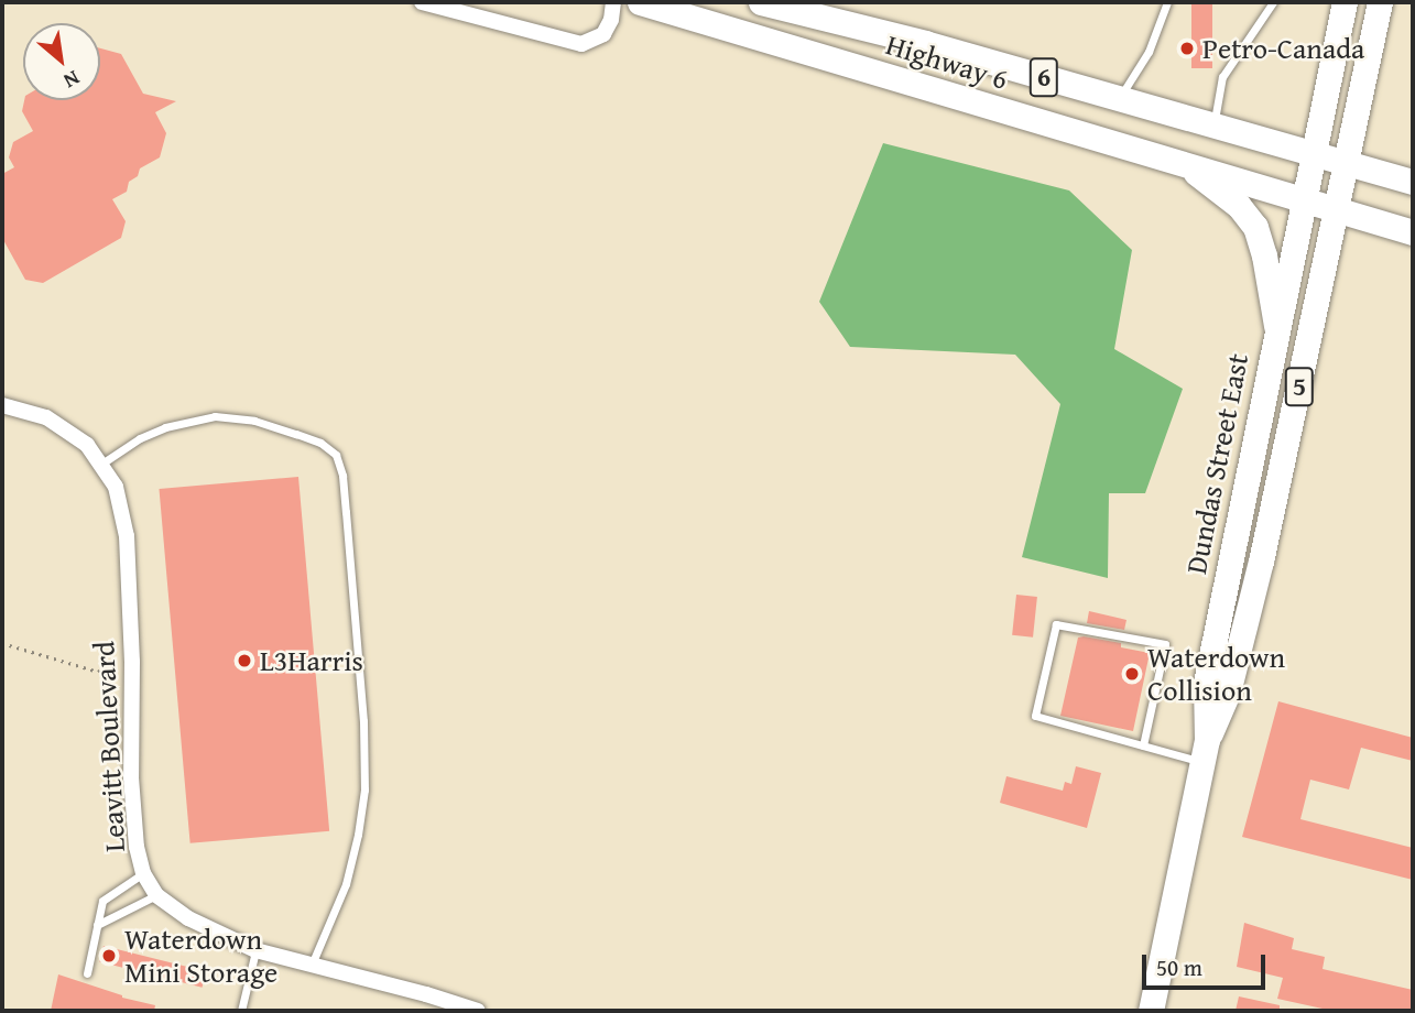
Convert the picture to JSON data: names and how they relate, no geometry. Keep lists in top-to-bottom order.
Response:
{
  "streets": {
    "main road": [
      "Highway 6",
      "6",
      "5",
      "Dundas Street East"
    ],
    "street": ["Leavitt Boulevard"]
  },
  "crossings": [
    ["Highway 6", "5"],
    ["Highway 6", "Dundas Street East"],
    ["5", "Dundas Street East"]
  ],
  "places": [
    "Petro-Canada",
    "L3Harris",
    "Waterdown Collision",
    "Waterdown Mini Storage"
  ],
  "scale_bar": "50 m",
  "north": "bottom right"
}
